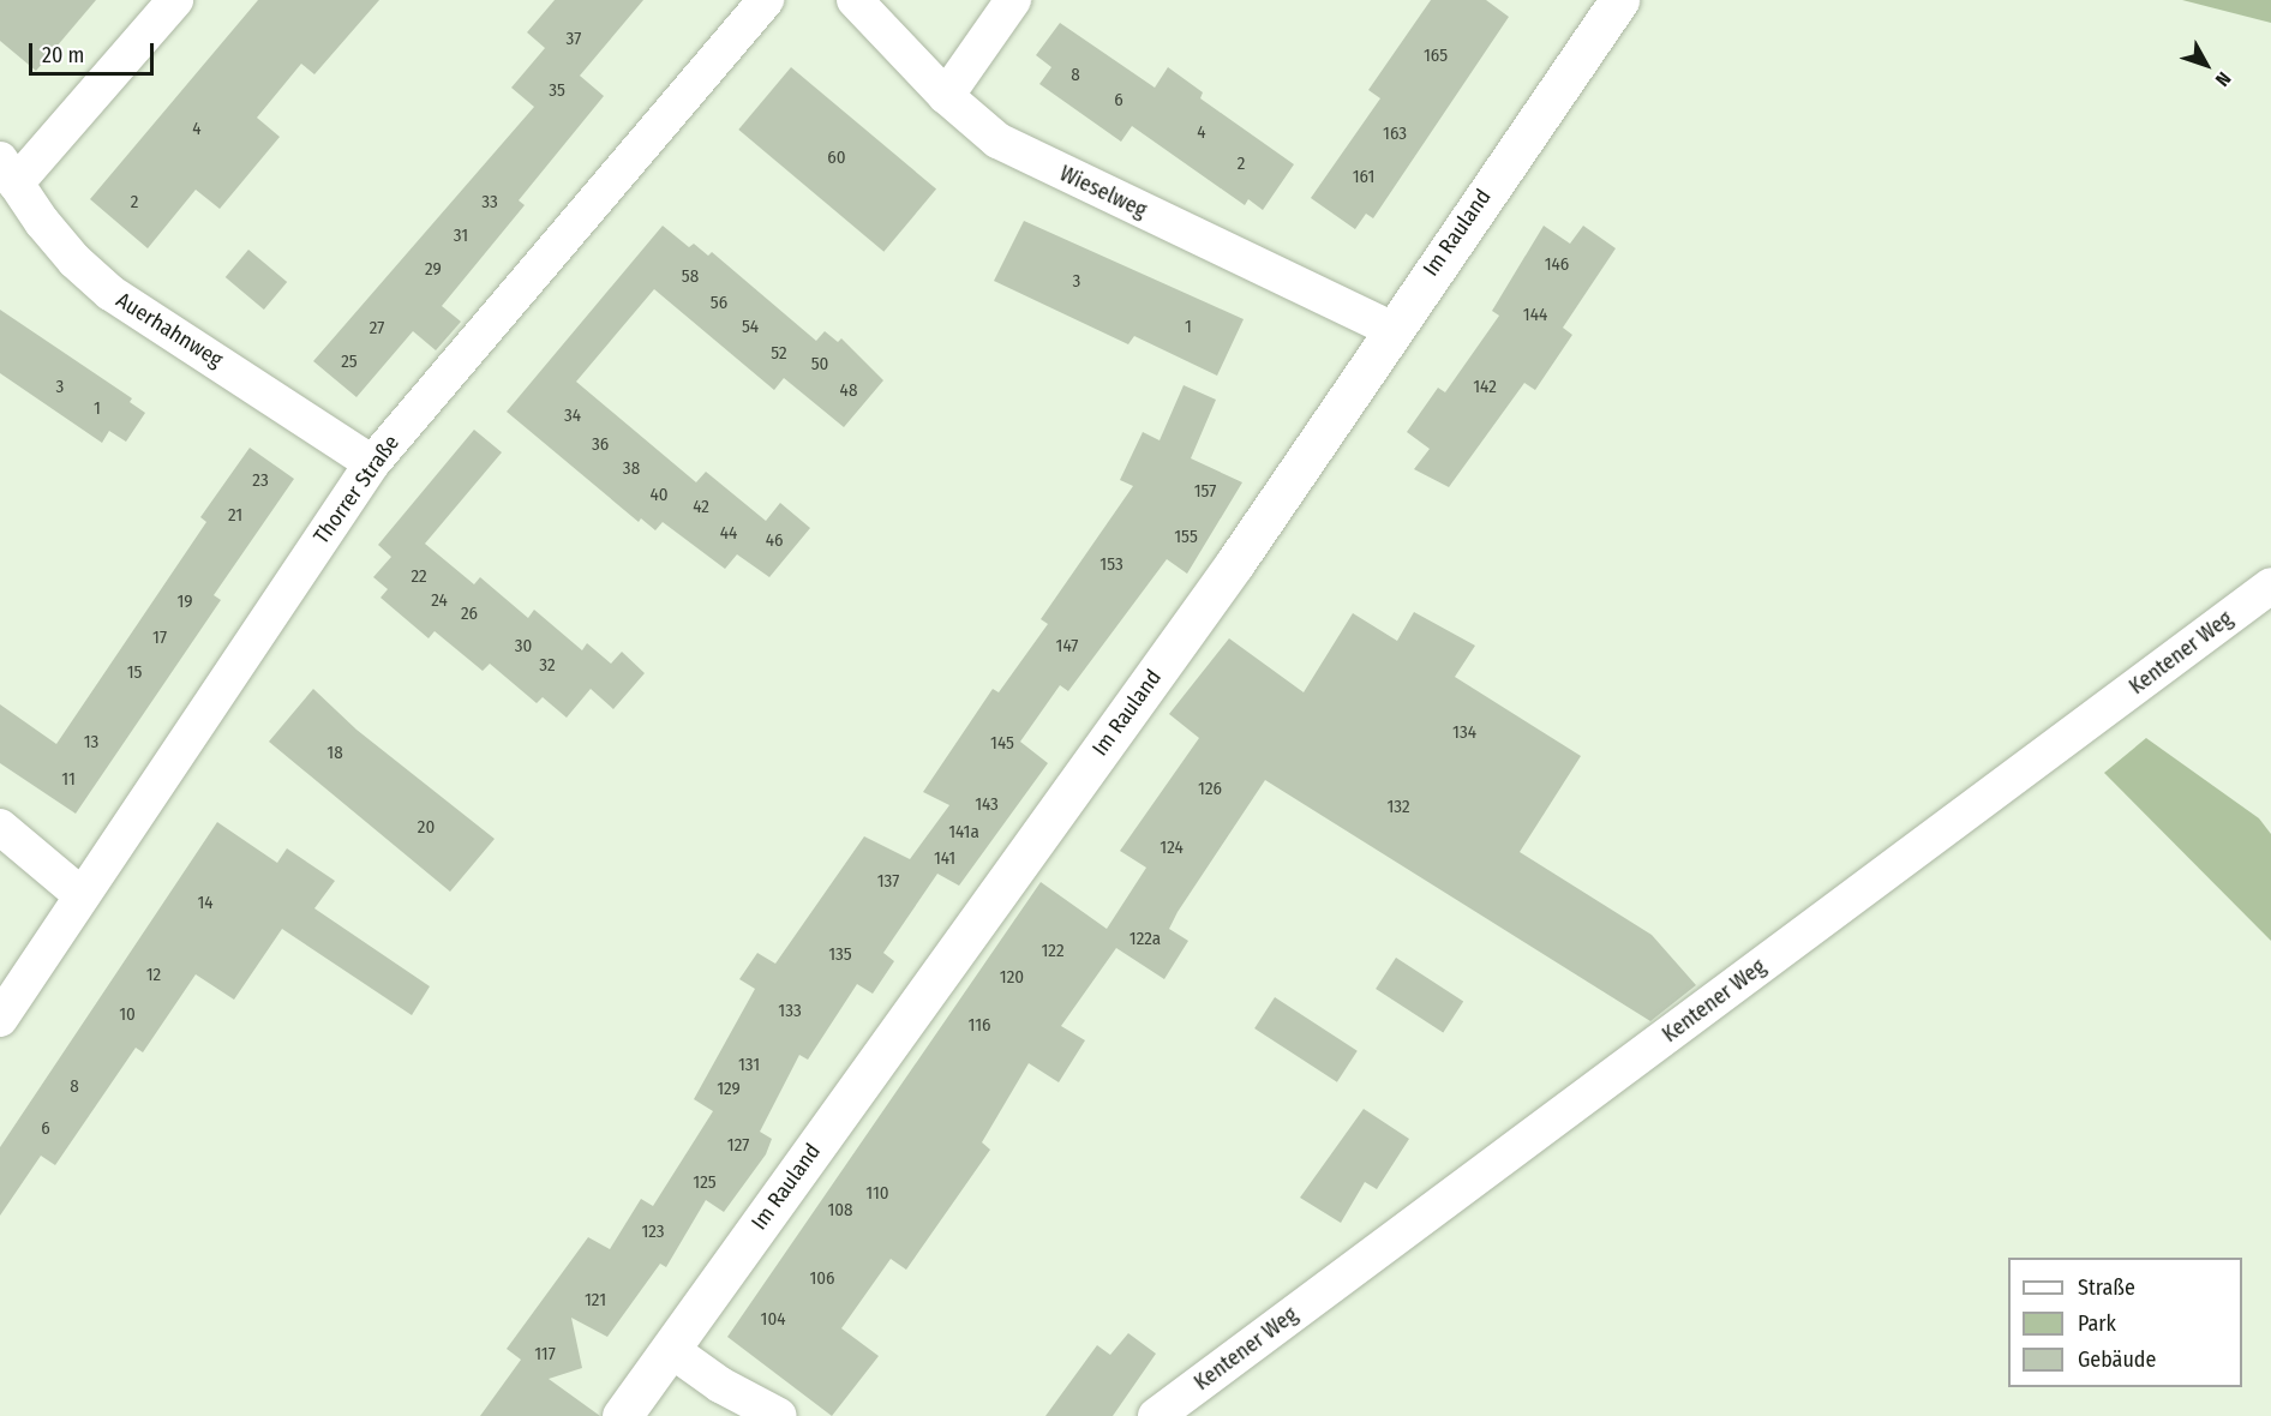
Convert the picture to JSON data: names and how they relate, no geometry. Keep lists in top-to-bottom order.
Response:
{
  "streets": {
    "street": [
      "Wieselweg",
      "Im Rauland",
      "Auerhahnweg",
      "Thorrer Straße",
      "Kentener Weg"
    ]
  },
  "crossings": [
    ["Wieselweg", "Im Rauland"],
    ["Auerhahnweg", "Thorrer Straße"]
  ],
  "house_numbers": [
    "37",
    "165",
    "8",
    "35",
    "6",
    "4",
    "4",
    "163",
    "60",
    "2",
    "161",
    "2",
    "33",
    "31",
    "146",
    "29",
    "58",
    "3",
    "56",
    "144",
    "54",
    "1",
    "27",
    "52",
    "25",
    "50",
    "3",
    "142",
    "48",
    "1",
    "34",
    "36",
    "38",
    "23",
    "157",
    "40",
    "42",
    "21",
    "44",
    "155",
    "46",
    "153",
    "22",
    "24",
    "19",
    "26",
    "17",
    "30",
    "147",
    "32",
    "15",
    "134",
    "13",
    "145",
    "18",
    "11",
    "126",
    "143",
    "132",
    "20",
    "141a",
    "124",
    "141",
    "137",
    "14",
    "122a",
    "122",
    "135",
    "12",
    "120",
    "133",
    "10",
    "116",
    "131",
    "8",
    "129",
    "6",
    "127",
    "125",
    "110",
    "108",
    "123",
    "106",
    "121",
    "104",
    "117"
  ],
  "legend": ["Straße", "Park", "Gebäude"],
  "scale_bar": "20 m",
  "north": "bottom right"
}
